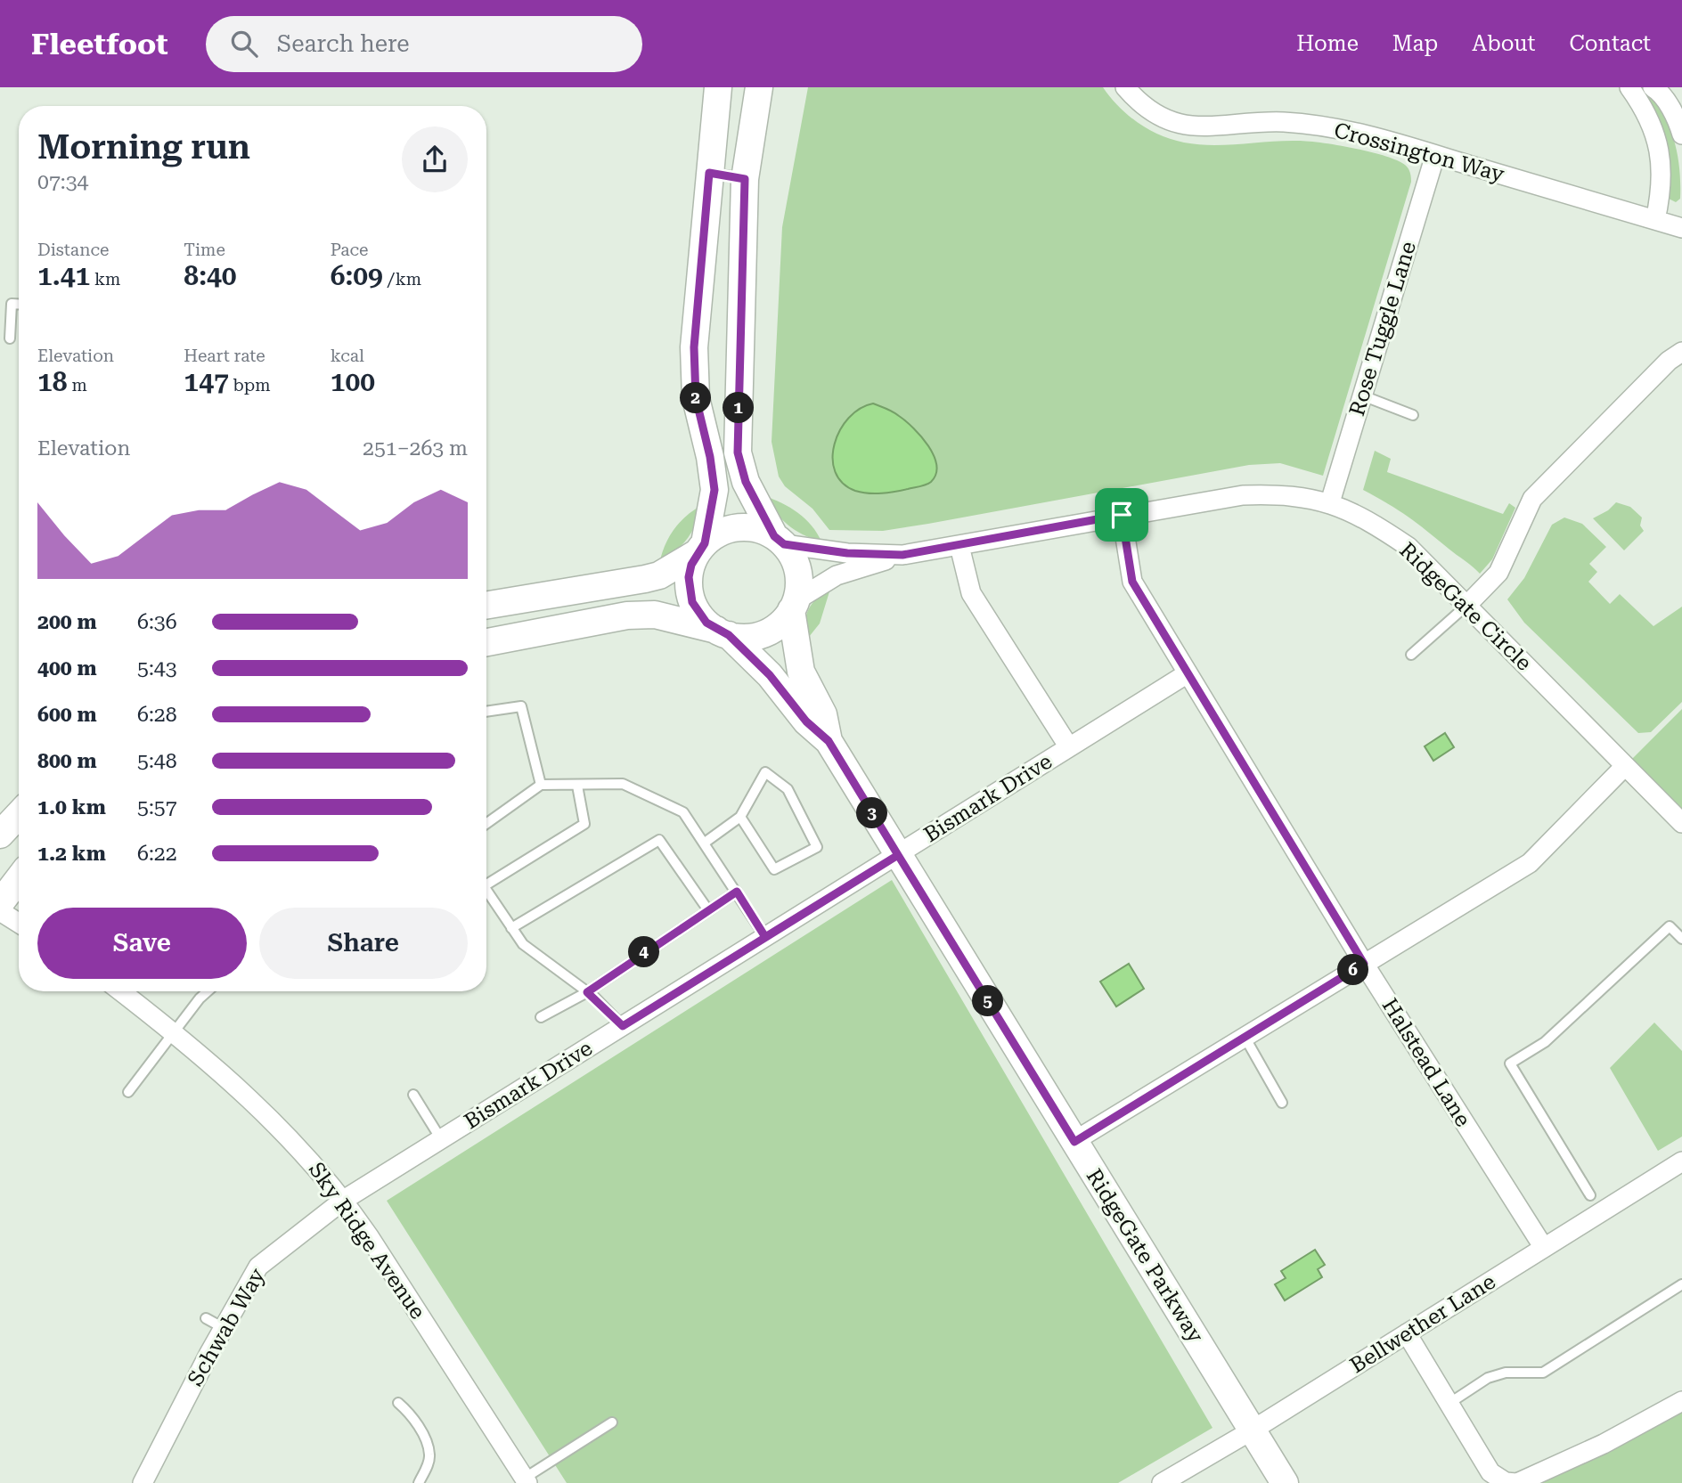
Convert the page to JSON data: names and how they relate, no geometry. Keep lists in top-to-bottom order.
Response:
{
  "streets": {
    "main road": ["RidgeGate Parkway"],
    "street": [
      "Crossington Way",
      "Rose Tuggle Lane",
      "RidgeGate Circle",
      "Bismark Drive",
      "Halstead Lane",
      "Sky Ridge Avenue",
      "Bellwether Lane",
      "Schwab Way"
    ]
  },
  "crossings": [
    ["Crossington Way", "Rose Tuggle Lane"],
    ["Rose Tuggle Lane", "RidgeGate Circle"],
    ["RidgeGate Circle", "Halstead Lane"],
    ["RidgeGate Circle", "RidgeGate Parkway"],
    ["Bismark Drive", "Halstead Lane"],
    ["Bismark Drive", "Sky Ridge Avenue"],
    ["Bismark Drive", "RidgeGate Parkway"],
    ["Bismark Drive", "Schwab Way"],
    ["Halstead Lane", "Bellwether Lane"],
    ["Sky Ridge Avenue", "Schwab Way"],
    ["RidgeGate Parkway", "Bellwether Lane"]
  ],
  "page": {
    "header": "Fleetfoot",
    "search": "Search here",
    "nav": [
      "Home",
      "Map",
      "About",
      "Contact"
    ],
    "heading": ["Morning run", "07:34"],
    "stats": [
      ["Distance", "1.41 km"],
      ["Time", "8:40"],
      ["Pace", "6:09 /km"],
      ["Elevation", "18 m"],
      ["Heart rate", "147 bpm"],
      ["kcal", "100"]
    ],
    "pins": [
      "2",
      "1",
      "3",
      "4",
      "6",
      "5"
    ],
    "chart": ["Elevation", "251–263 m"],
    "list": [
      {
        "name": "200 m",
        "note": "6:36"
      },
      {
        "name": "400 m",
        "note": "5:43"
      },
      {
        "name": "600 m",
        "note": "6:28"
      },
      {
        "name": "800 m",
        "note": "5:48"
      },
      {
        "name": "1.0 km",
        "note": "5:57"
      },
      {
        "name": "1.2 km",
        "note": "6:22"
      }
    ],
    "buttons": ["Save", "Share"]
  }
}
